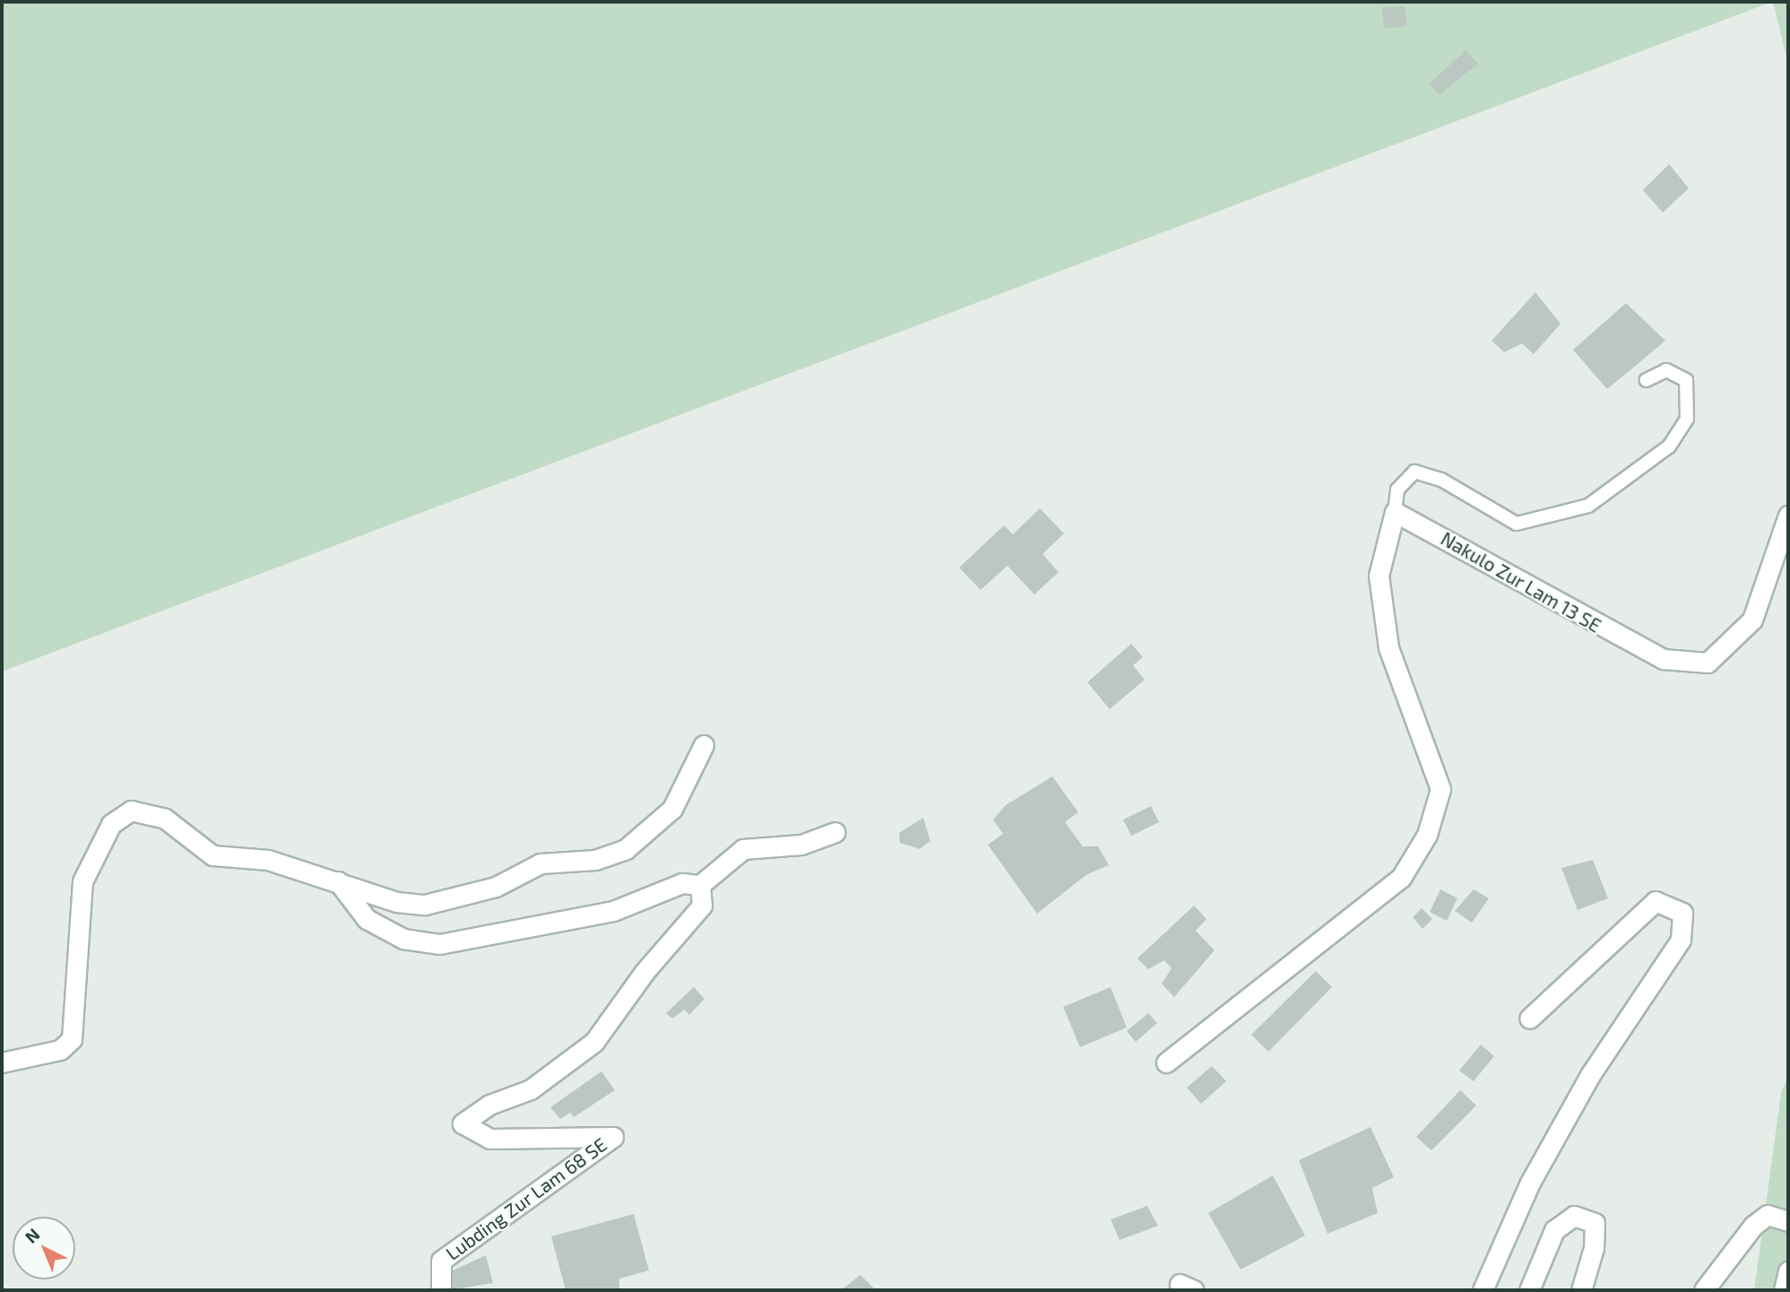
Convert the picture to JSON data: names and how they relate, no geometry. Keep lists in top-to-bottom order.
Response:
{
  "streets": {
    "street": ["Nakulo Zur Lam 13 SE", "Lubding Zur Lam 68 SE"]
  },
  "north": "top left"
}
